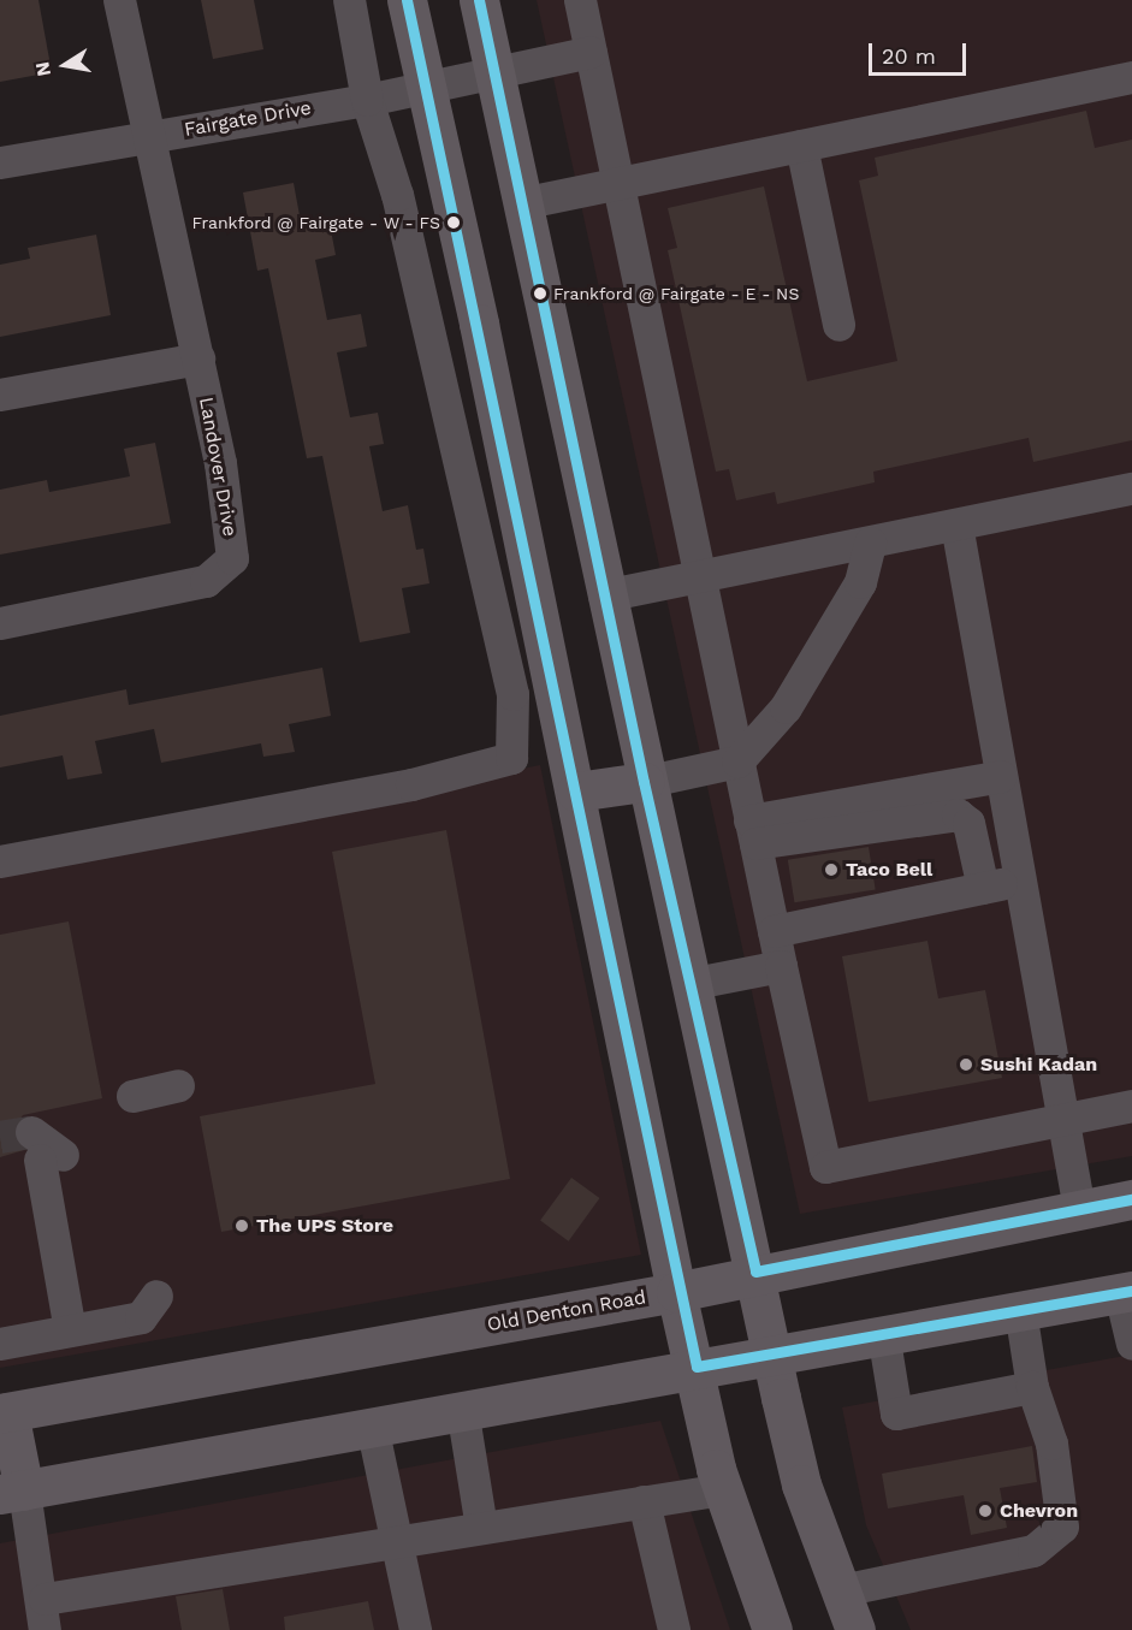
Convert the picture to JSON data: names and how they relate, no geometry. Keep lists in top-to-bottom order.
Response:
{
  "streets": {
    "main road": ["Old Denton Road"],
    "street": ["Fairgate Drive", "Landover Drive"]
  },
  "crossings": [
    ["Fairgate Drive", "Landover Drive"]
  ],
  "places": [
    "Frankford @ Fairgate - W - FS",
    "Frankford @ Fairgate - E - NS",
    "Taco Bell",
    "Sushi Kadan",
    "The UPS Store",
    "Chevron"
  ],
  "scale_bar": "20 m",
  "north": "left"
}
